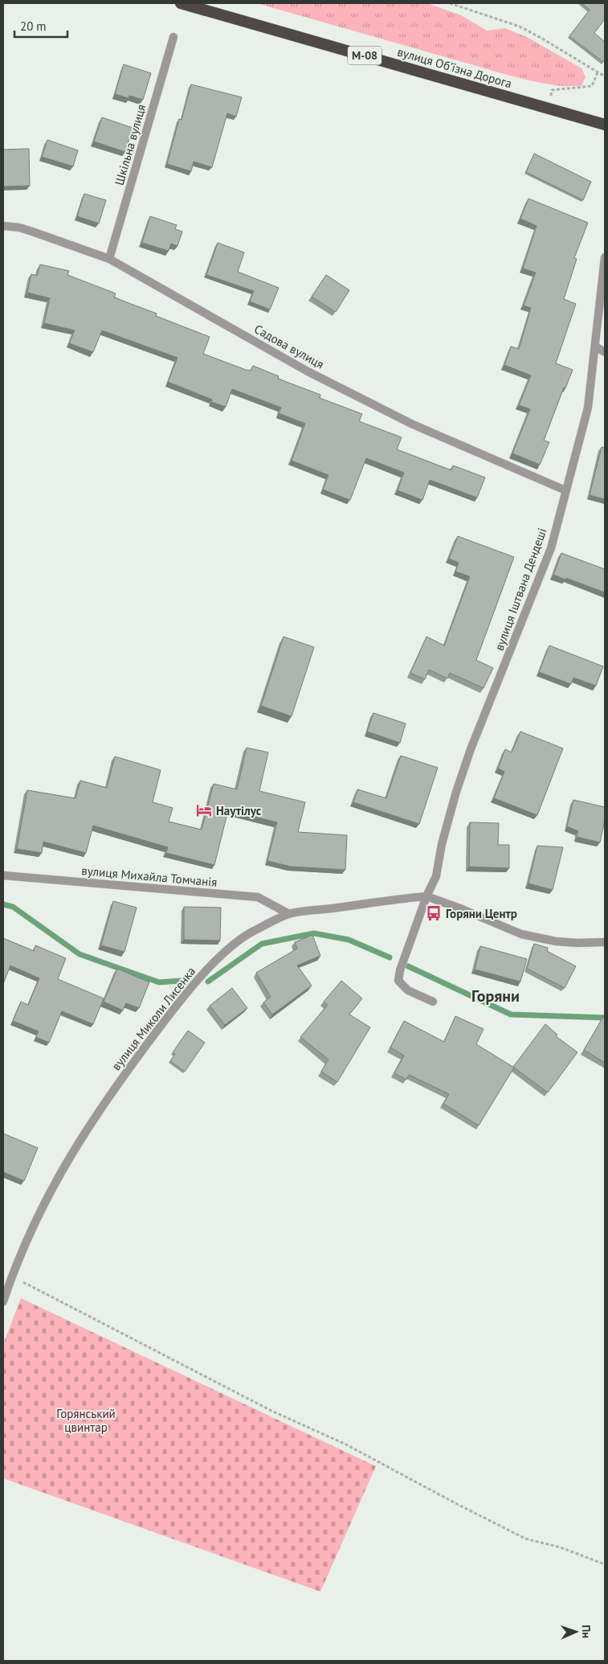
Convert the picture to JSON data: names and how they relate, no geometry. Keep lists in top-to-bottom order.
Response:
{
  "streets": {
    "highway": ["М-08", "вулиця Обʼїзна Дорога"],
    "street": [
      "Шкільна вулиця",
      "Садова вулиця",
      "вулиця Іштвана Дендеші",
      "вулиця Михайла Томчанія",
      "вулиця Миколи Лисенка"
    ]
  },
  "crossings": [
    ["Шкільна вулиця", "Садова вулиця"],
    ["Садова вулиця", "вулиця Іштвана Дендеші"],
    ["вулиця Іштвана Дендеші", "вулиця Миколи Лисенка"],
    ["вулиця Михайла Томчанія", "вулиця Миколи Лисенка"]
  ],
  "districts": ["Горяни"],
  "parks": ["Горянський цвинтар"],
  "places": {
    "hotel": ["Наутілус"],
    "bus stop": ["Горяни Центр"]
  },
  "scale_bar": "20 m",
  "north": "right"
}
